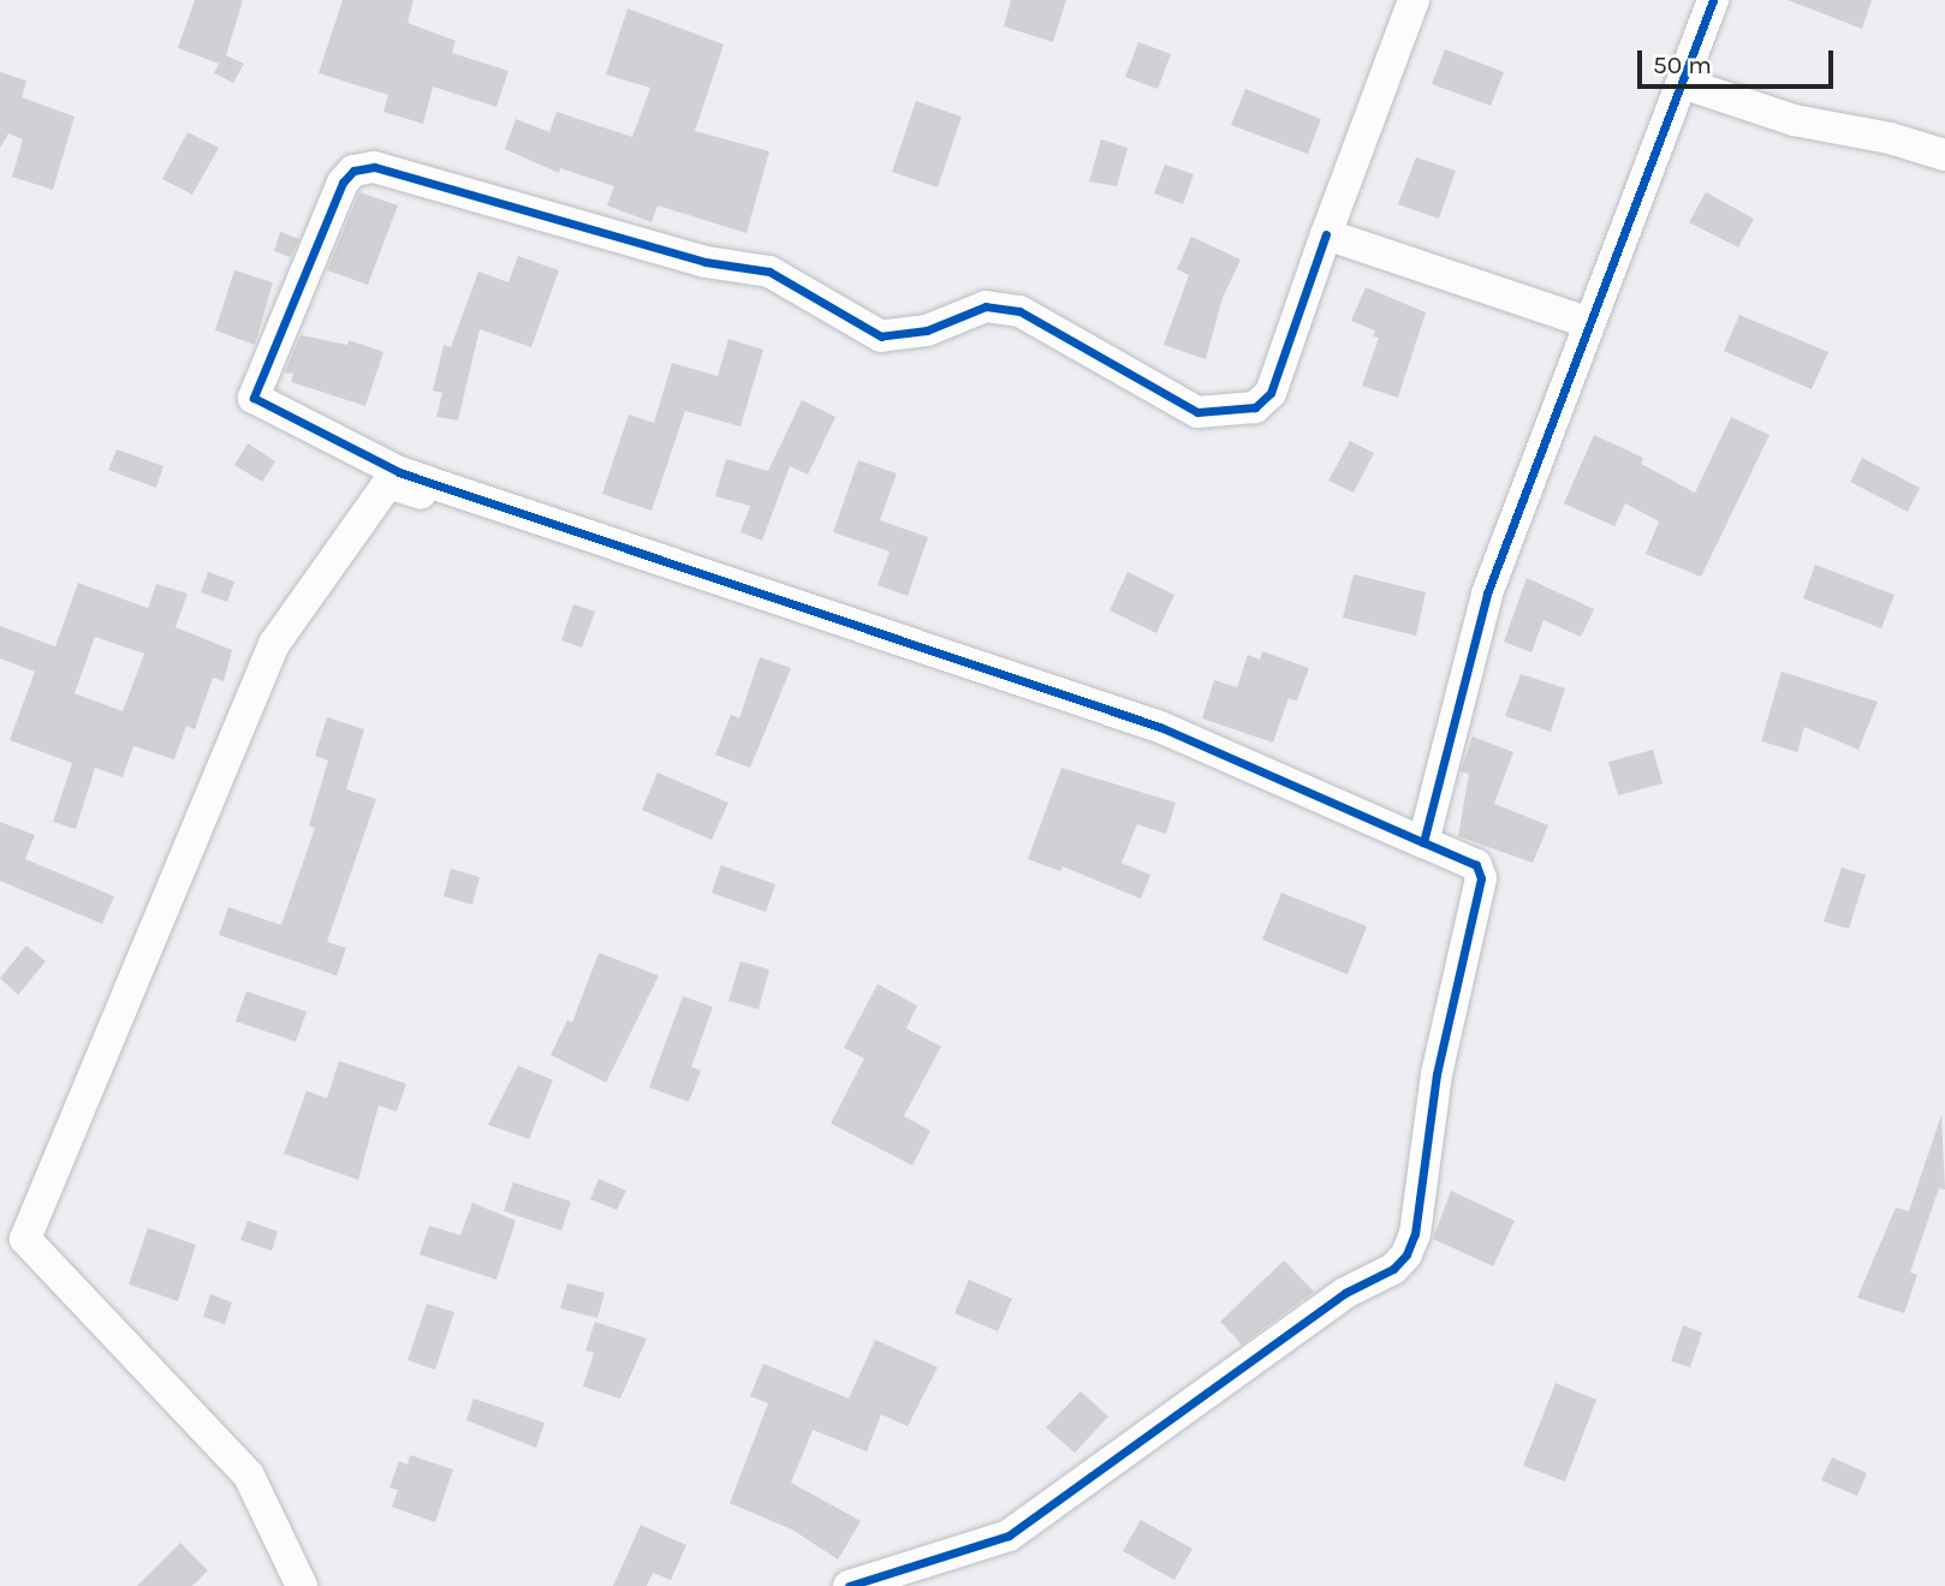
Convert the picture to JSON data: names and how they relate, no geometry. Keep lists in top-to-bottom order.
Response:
{
  "scale_bar": "50 m"
}
